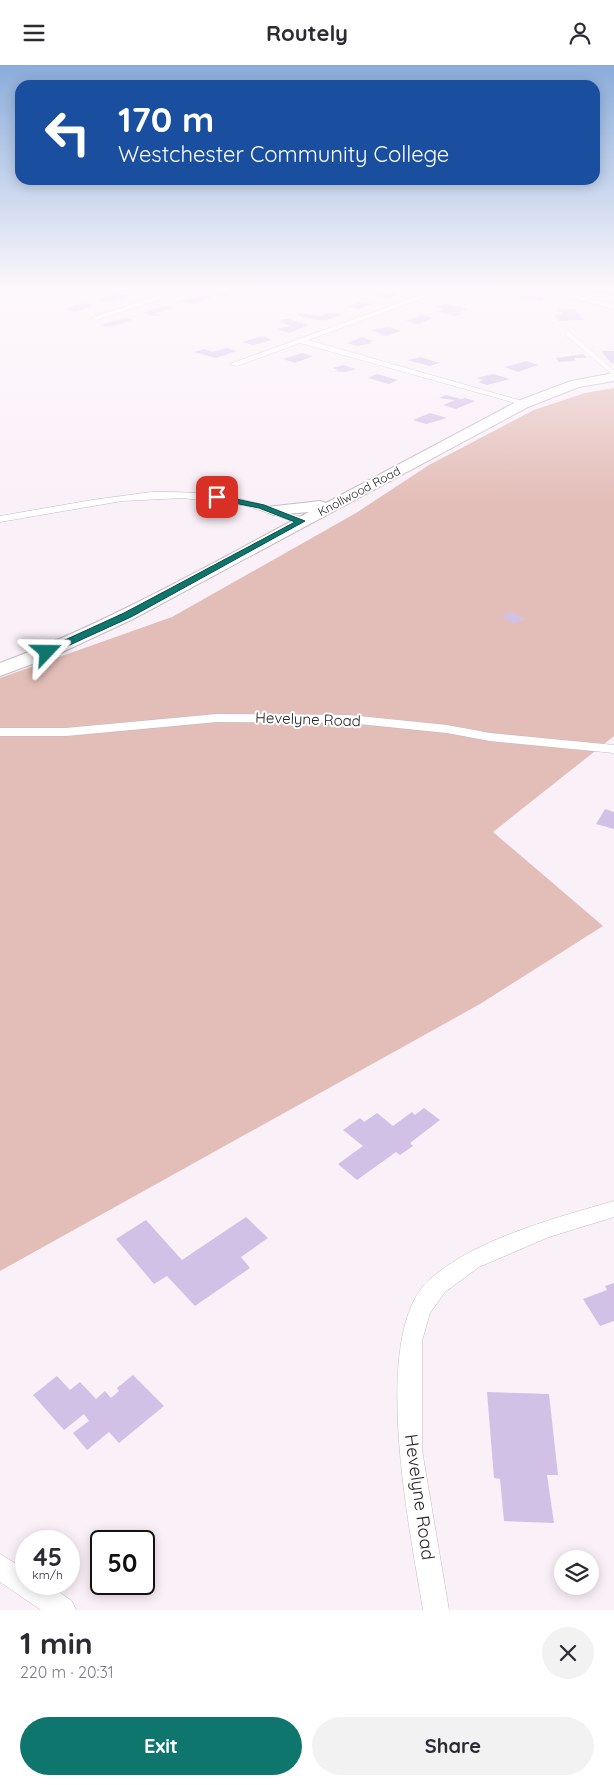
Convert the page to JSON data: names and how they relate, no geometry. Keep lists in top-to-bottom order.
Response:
{
  "streets": {
    "main road": ["Knollwood Road"],
    "street": ["Hevelyne Road"]
  },
  "page": {
    "header": "Routely",
    "turn": ["170 m", "Westchester Community College"],
    "speed": "45 km/h",
    "limit": "50",
    "heading": ["1 min", "220 m · 20:31"],
    "buttons": ["Exit", "Share"]
  }
}
